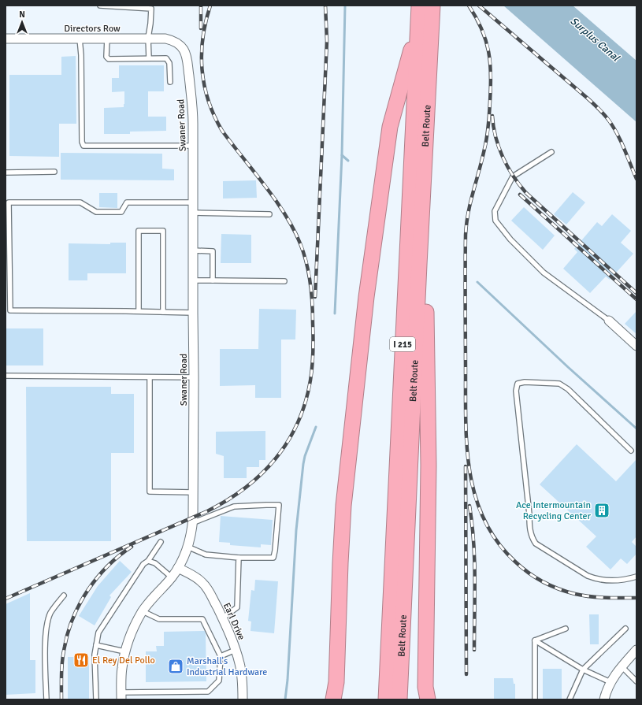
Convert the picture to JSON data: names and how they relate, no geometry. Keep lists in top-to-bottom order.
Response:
{
  "streets": {
    "highway": ["Belt Route", "I 215"],
    "street": ["Directors Row", "Swaner Road", "Earl Drive"]
  },
  "crossings": [
    ["Directors Row", "Swaner Road"],
    ["Swaner Road", "Earl Drive"]
  ],
  "water": ["Surplus Canal"],
  "places": {
    "building": ["Ace Intermountain Recycling Center"],
    "restaurant": ["El Rey Del Pollo"],
    "shop": ["Marshall's Industrial Hardware"]
  },
  "north": "top"
}
